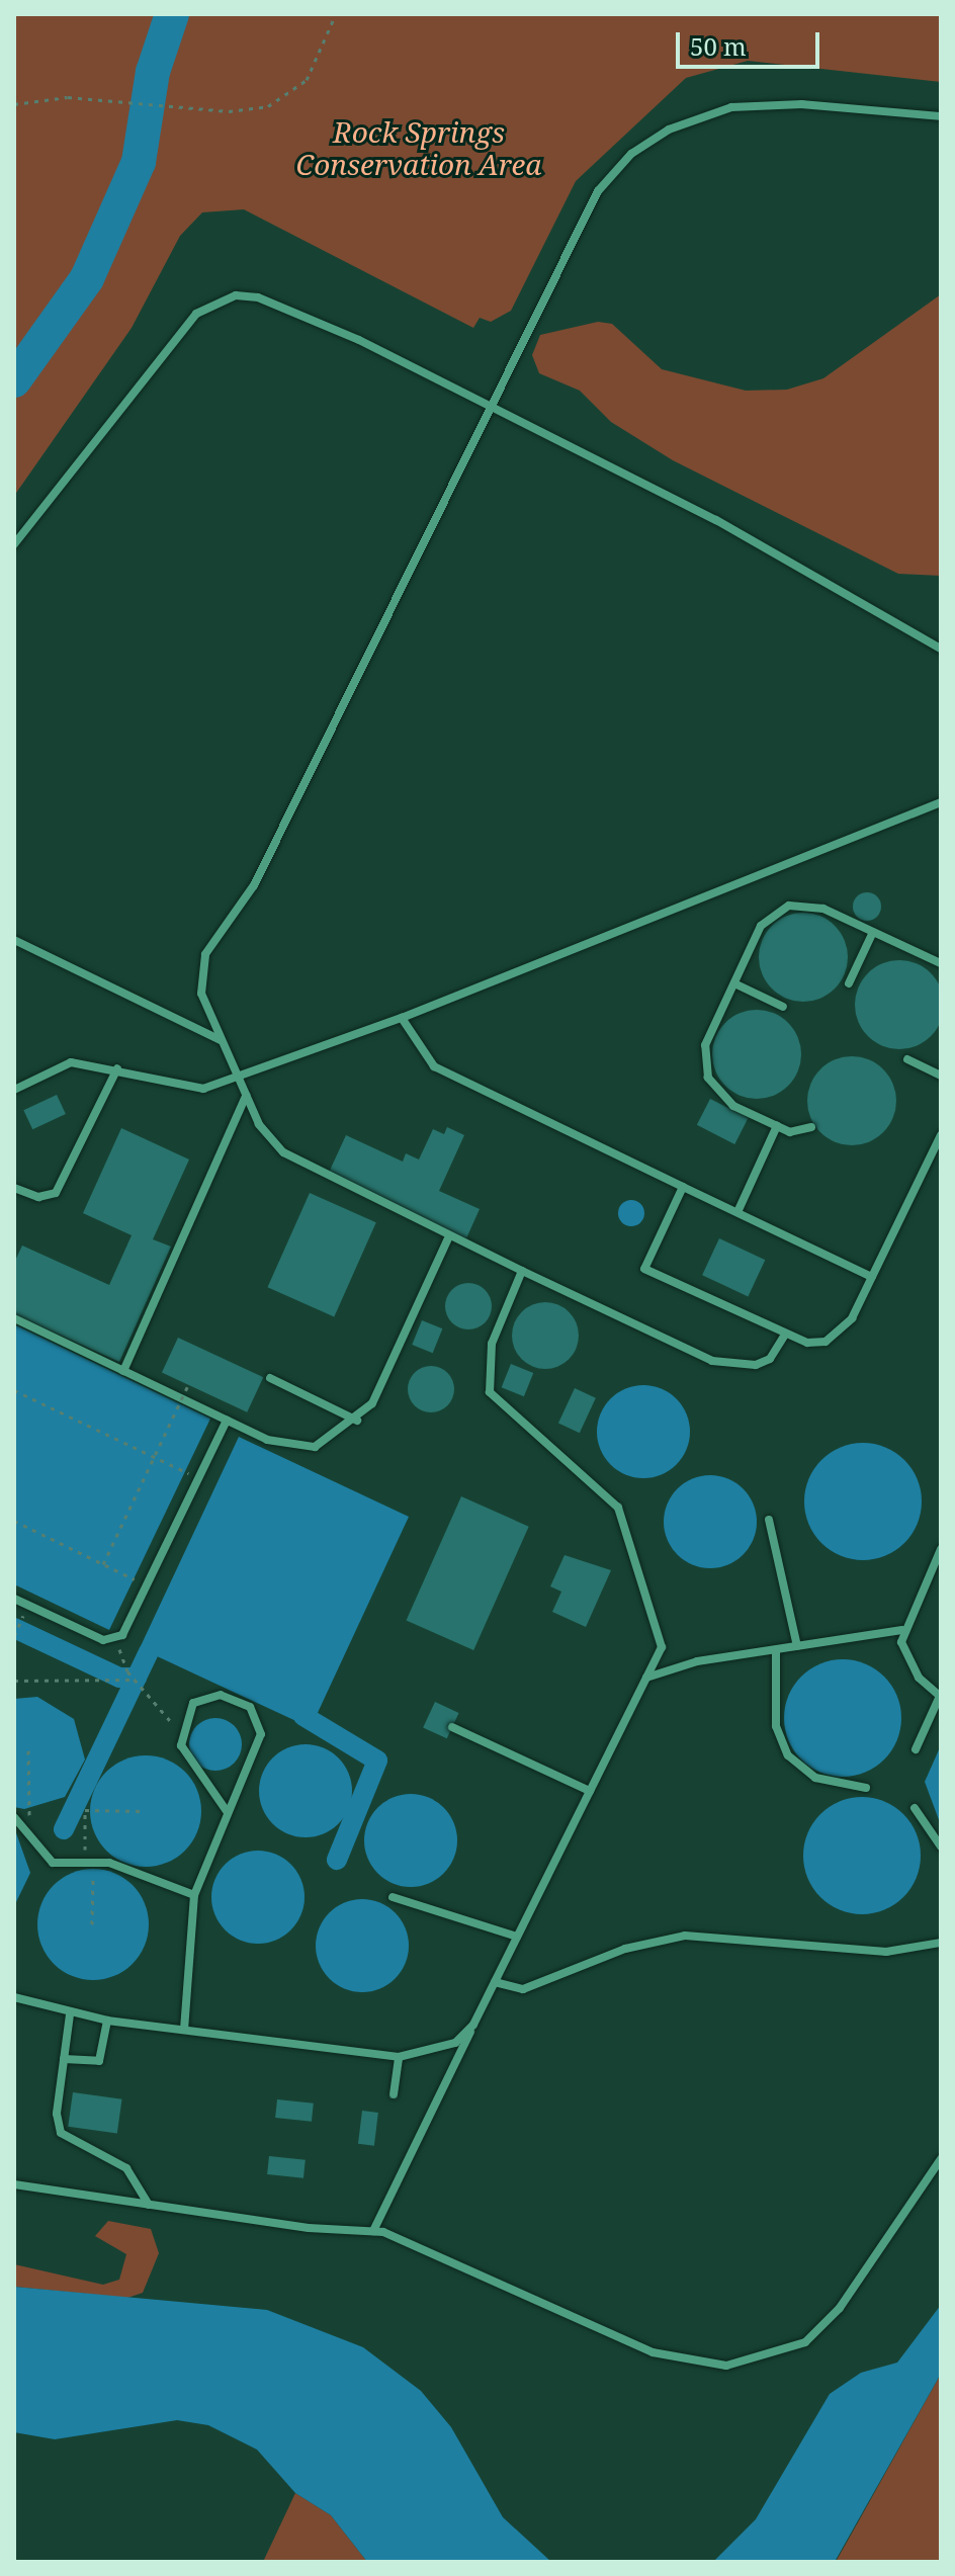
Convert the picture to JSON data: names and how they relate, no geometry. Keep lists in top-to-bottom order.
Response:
{
  "parks": ["Rock Springs Conservation Area"],
  "scale_bar": "50 m"
}
